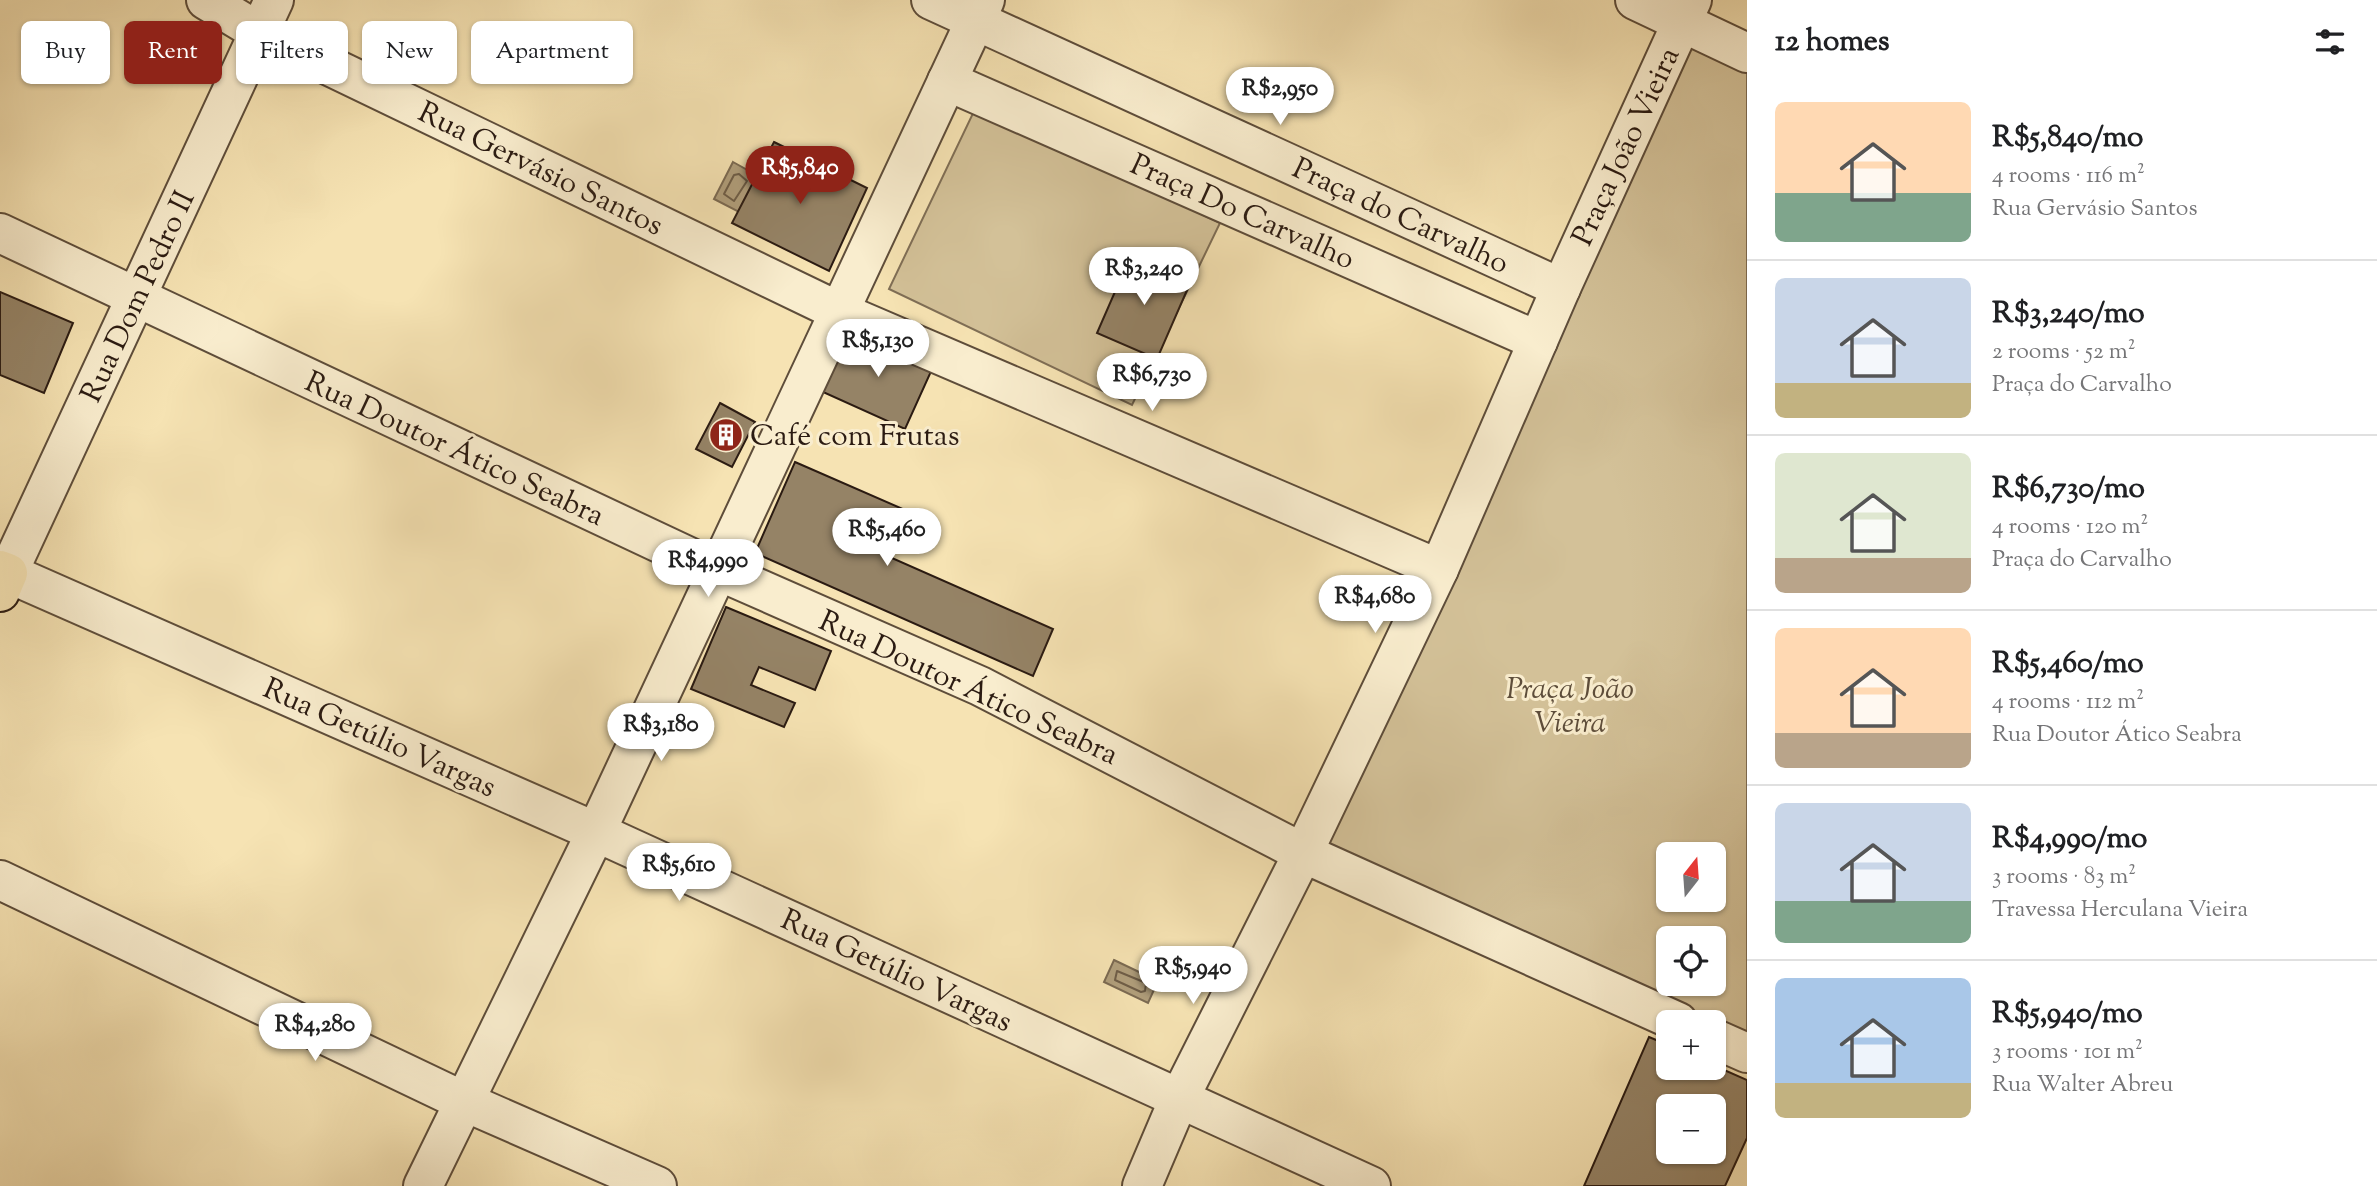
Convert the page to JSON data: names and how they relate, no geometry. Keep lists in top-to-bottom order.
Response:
{
  "streets": {
    "street": [
      "Praça João Vieira",
      "Rua Gervásio Santos",
      "Praça Do Carvalho",
      "Praça do Carvalho",
      "Rua Dom Pedro II",
      "Rua Doutor Ático Seabra",
      "Rua Getúlio Vargas"
    ]
  },
  "crossings": [
    ["Praça João Vieira", "Praça Do Carvalho"],
    ["Praça João Vieira", "Praça do Carvalho"],
    ["Praça João Vieira", "Rua Doutor Ático Seabra"],
    ["Praça João Vieira", "Rua Getúlio Vargas"],
    ["Rua Gervásio Santos", "Rua Dom Pedro II"],
    ["Rua Dom Pedro II", "Rua Doutor Ático Seabra"],
    ["Rua Dom Pedro II", "Rua Getúlio Vargas"]
  ],
  "parks": ["Praça João Vieira"],
  "places": {
    "building": ["Café com Frutas"]
  },
  "north": "top",
  "page": {
    "heading": "12 homes",
    "chip": [
      "Buy",
      "Rent",
      "Filters",
      "New",
      "Apartment"
    ],
    "price": [
      "R$2,950",
      "R$5,840",
      "R$3,240",
      "R$5,130",
      "R$6,730",
      "R$5,460",
      "R$4,990",
      "R$4,680",
      "R$3,180",
      "R$5,610",
      "R$5,940",
      "R$4,280"
    ],
    "list": [
      {
        "name": "R$5,840/mo",
        "note": "4 rooms · 116 m² · Rua Gervásio Santos"
      },
      {
        "name": "R$3,240/mo",
        "note": "2 rooms · 52 m² · Praça do Carvalho"
      },
      {
        "name": "R$6,730/mo",
        "note": "4 rooms · 120 m² · Praça do Carvalho"
      },
      {
        "name": "R$5,460/mo",
        "note": "4 rooms · 112 m² · Rua Doutor Ático Seabra"
      },
      {
        "name": "R$4,990/mo",
        "note": "3 rooms · 83 m² · Travessa Herculana Vieira"
      },
      {
        "name": "R$5,940/mo",
        "note": "3 rooms · 101 m² · Rua Walter Abreu"
      }
    ],
    "map_buttons": ["+", "−"]
  }
}
